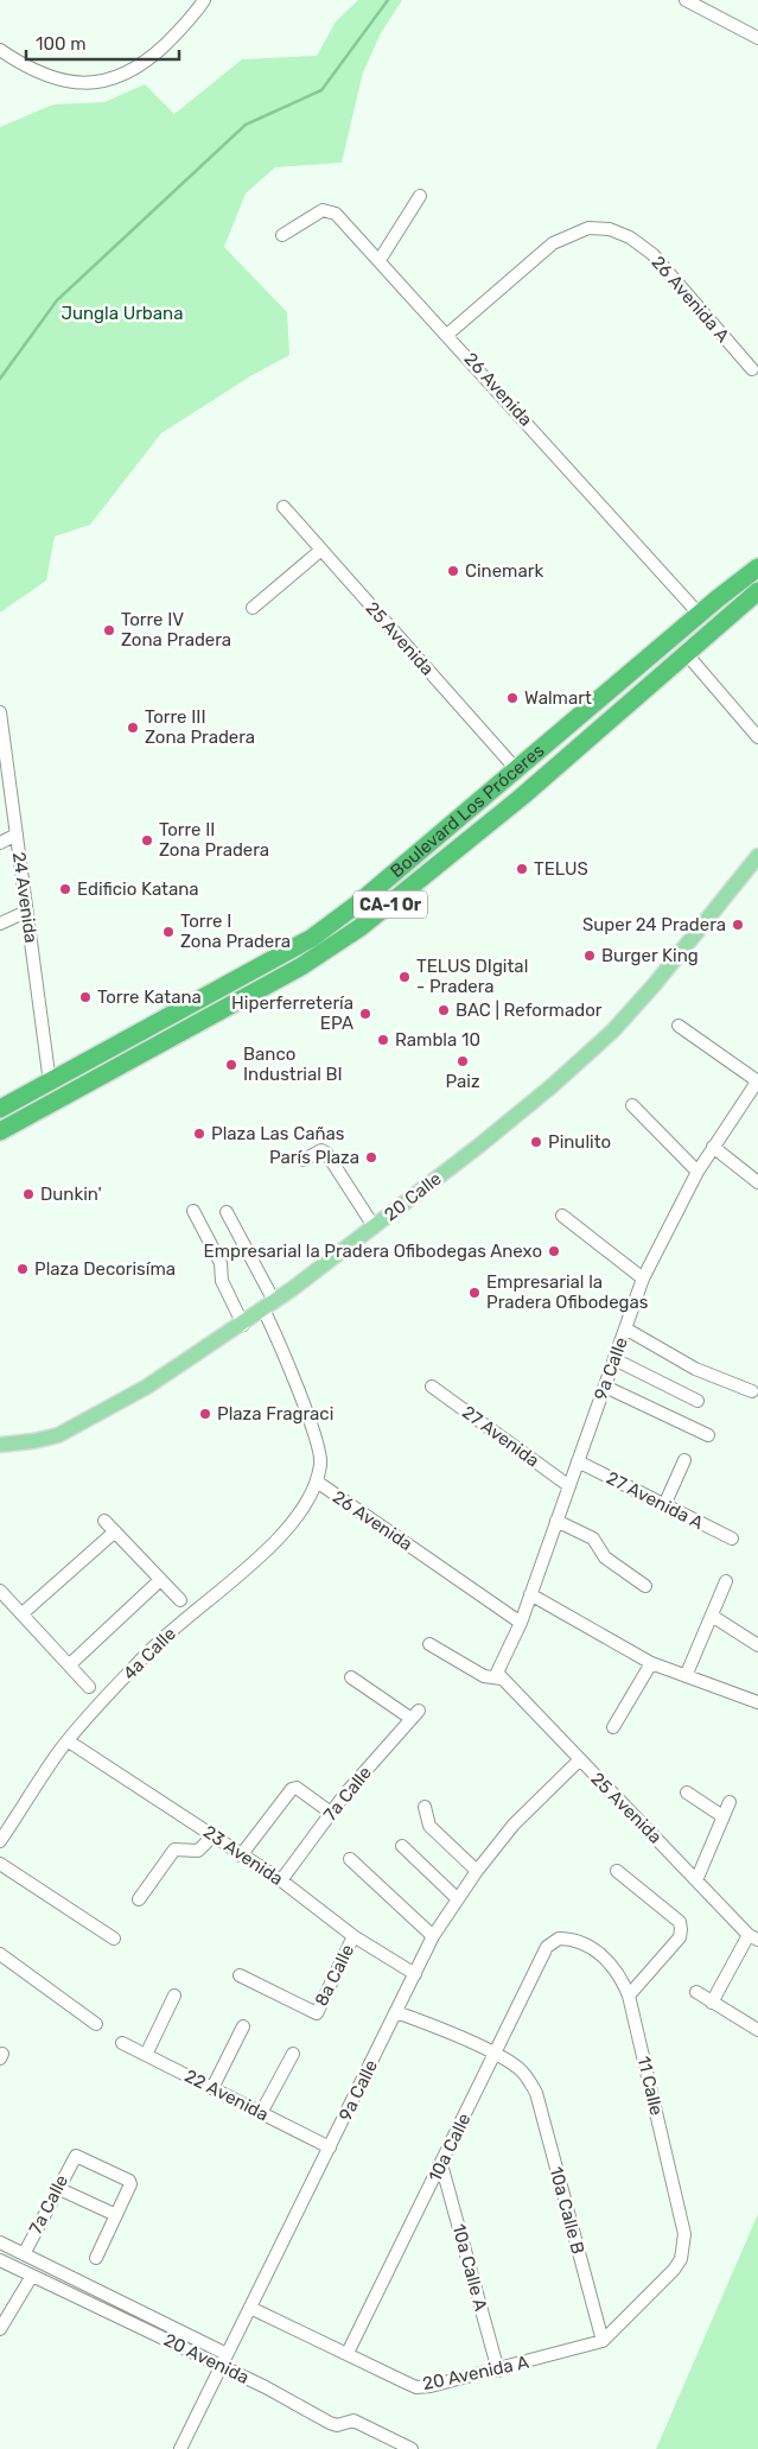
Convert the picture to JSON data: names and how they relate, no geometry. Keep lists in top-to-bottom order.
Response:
{
  "streets": {
    "highway": ["Boulevard Los Próceres", "CA-1 Or"],
    "main road": ["20 Calle"],
    "street": [
      "26 Avenida A",
      "26 Avenida",
      "25 Avenida",
      "24 Avenida",
      "9a Calle",
      "27 Avenida",
      "27 Avenida A",
      "4a Calle",
      "7a Calle",
      "23 Avenida",
      "8a Calle",
      "11 Calle",
      "22 Avenida",
      "10a Calle",
      "10a Calle B",
      "10a Calle A",
      "20 Avenida",
      "20 Avenida A"
    ]
  },
  "crossings": [
    ["26 Avenida A", "26 Avenida"],
    ["26 Avenida", "Boulevard Los Próceres"],
    ["26 Avenida", "20 Calle"],
    ["26 Avenida", "9a Calle"],
    ["26 Avenida", "4a Calle"],
    ["25 Avenida", "Boulevard Los Próceres"],
    ["25 Avenida", "9a Calle"],
    ["Boulevard Los Próceres", "24 Avenida"],
    ["9a Calle", "27 Avenida"],
    ["9a Calle", "27 Avenida A"],
    ["9a Calle", "23 Avenida"],
    ["9a Calle", "22 Avenida"],
    ["9a Calle", "20 Avenida"],
    ["9a Calle", "20 Avenida A"],
    ["4a Calle", "23 Avenida"],
    ["7a Calle", "23 Avenida"],
    ["7a Calle", "20 Avenida"],
    ["23 Avenida", "8a Calle"],
    ["11 Calle", "10a Calle"],
    ["11 Calle", "20 Avenida A"],
    ["10a Calle", "10a Calle B"],
    ["10a Calle", "10a Calle A"],
    ["10a Calle", "20 Avenida A"],
    ["10a Calle B", "20 Avenida A"],
    ["10a Calle A", "20 Avenida A"]
  ],
  "parks": ["Jungla Urbana"],
  "places": [
    "Cinemark",
    "Torre IV Zona Pradera",
    "Walmart",
    "Torre III Zona Pradera",
    "Torre II Zona Pradera",
    "TELUS",
    "Edificio Katana",
    "Super 24 Pradera",
    "Torre I Zona Pradera",
    "Burger King",
    "TELUS DIgital - Pradera",
    "Torre Katana",
    "BAC | Reformador",
    "Hiperferretería EPA",
    "Rambla 10",
    "Paiz",
    "Banco Industrial BI",
    "Plaza Las Cañas",
    "Pinulito",
    "París Plaza",
    "Dunkin'",
    "Empresarial la Pradera Ofibodegas Anexo",
    "Plaza Decorisíma",
    "Empresarial la Pradera Ofibodegas",
    "Plaza Fragraci"
  ],
  "scale_bar": "100 m"
}
